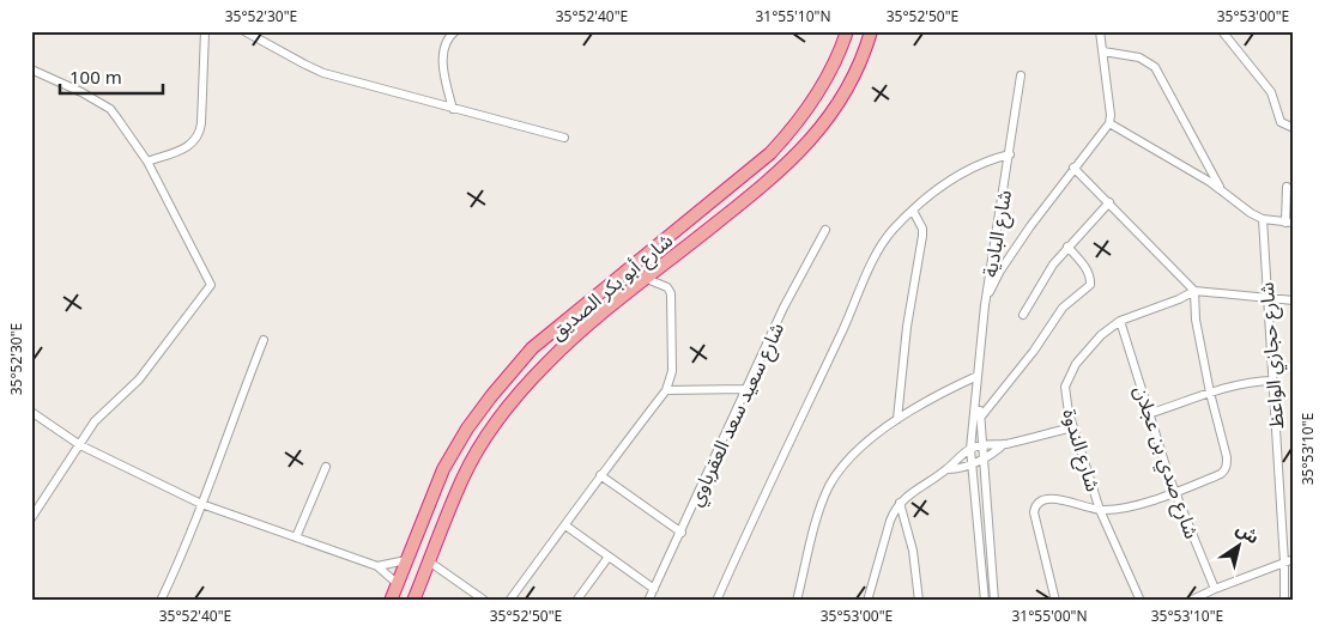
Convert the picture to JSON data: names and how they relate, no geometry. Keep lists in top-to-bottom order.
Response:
{
  "streets": {
    "highway": ["شارع أبو بكر الصديق"],
    "street": [
      "شارع البادية",
      "شارع حجازي الواعظ",
      "شارع سعيد سعد العقرباوي",
      "شارع الندوة",
      "شارع صدي بن عجلان"
    ]
  },
  "crossings": [
    ["شارع الندوة", "شارع صدي بن عجلان"]
  ],
  "scale_bar": "100 m",
  "north": "top right",
  "coordinates": [
    "35°52'30\"E",
    "35°52'40\"E",
    "31°55'10\"N",
    "35°52'50\"E",
    "35°53'00\"E",
    "35°53'10\"E",
    "31°55'00\"N"
  ]
}
